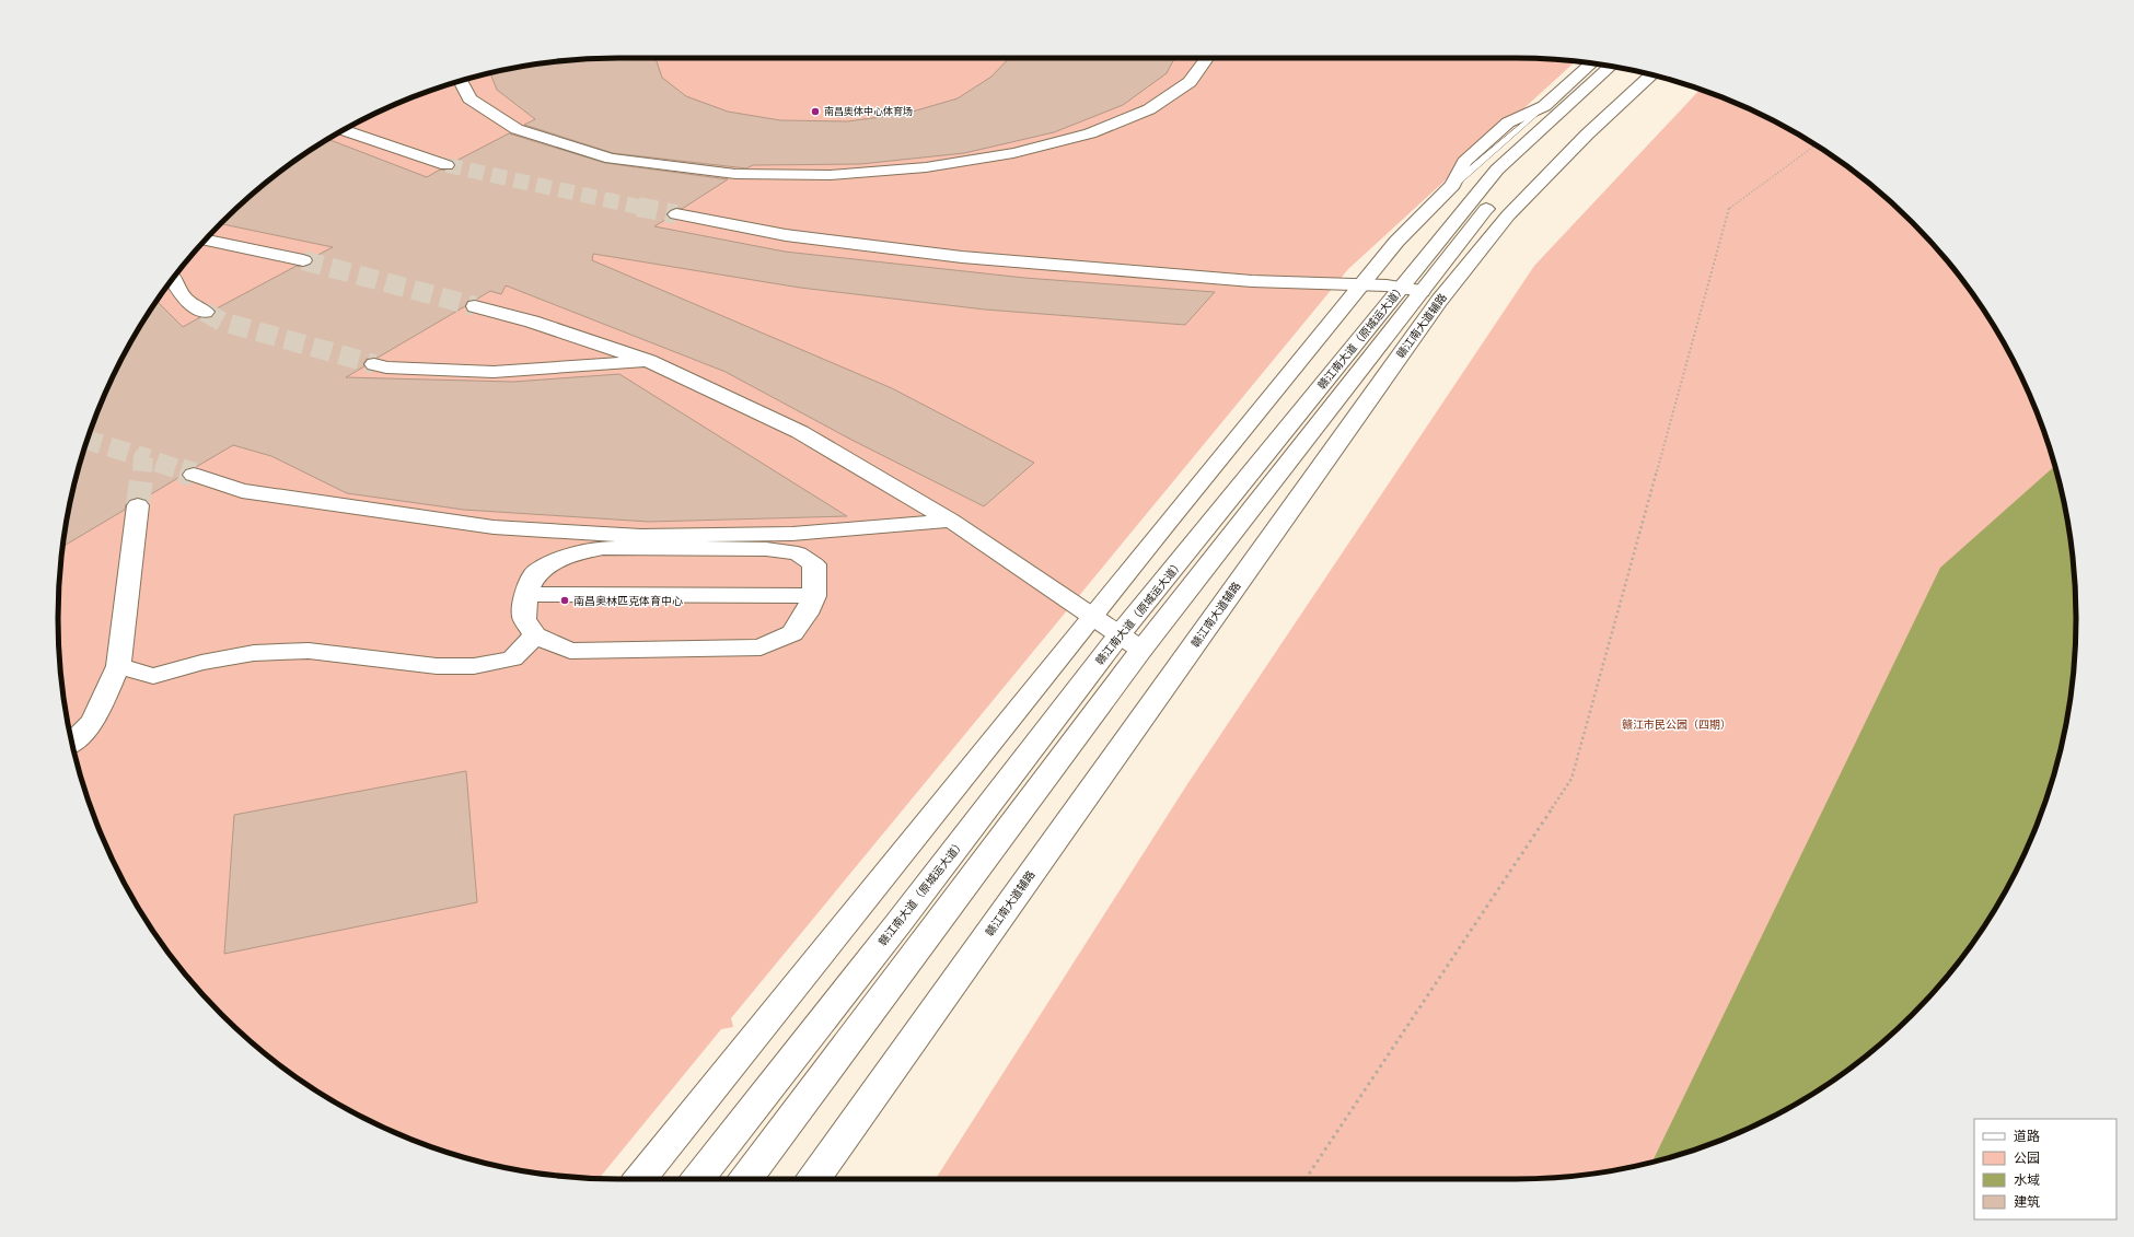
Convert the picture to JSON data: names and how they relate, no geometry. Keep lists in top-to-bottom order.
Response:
{
  "streets": {
    "street": ["赣江南大道辅路", "赣江南大道（原城运大道）"]
  },
  "parks": ["赣江市民公园（四期）"],
  "places": ["南昌奥体中心体育场", "南昌奥林匹克体育中心"],
  "legend": [
    "道路",
    "公园",
    "水域",
    "建筑"
  ]
}
